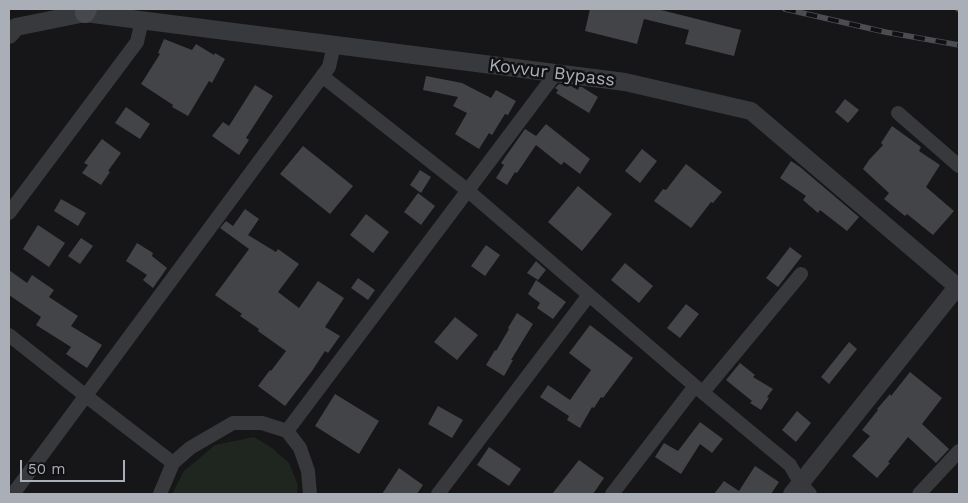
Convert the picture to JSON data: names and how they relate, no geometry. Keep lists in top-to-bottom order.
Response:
{
  "streets": {
    "street": ["Kovvur Bypass"]
  },
  "scale_bar": "50 m"
}
